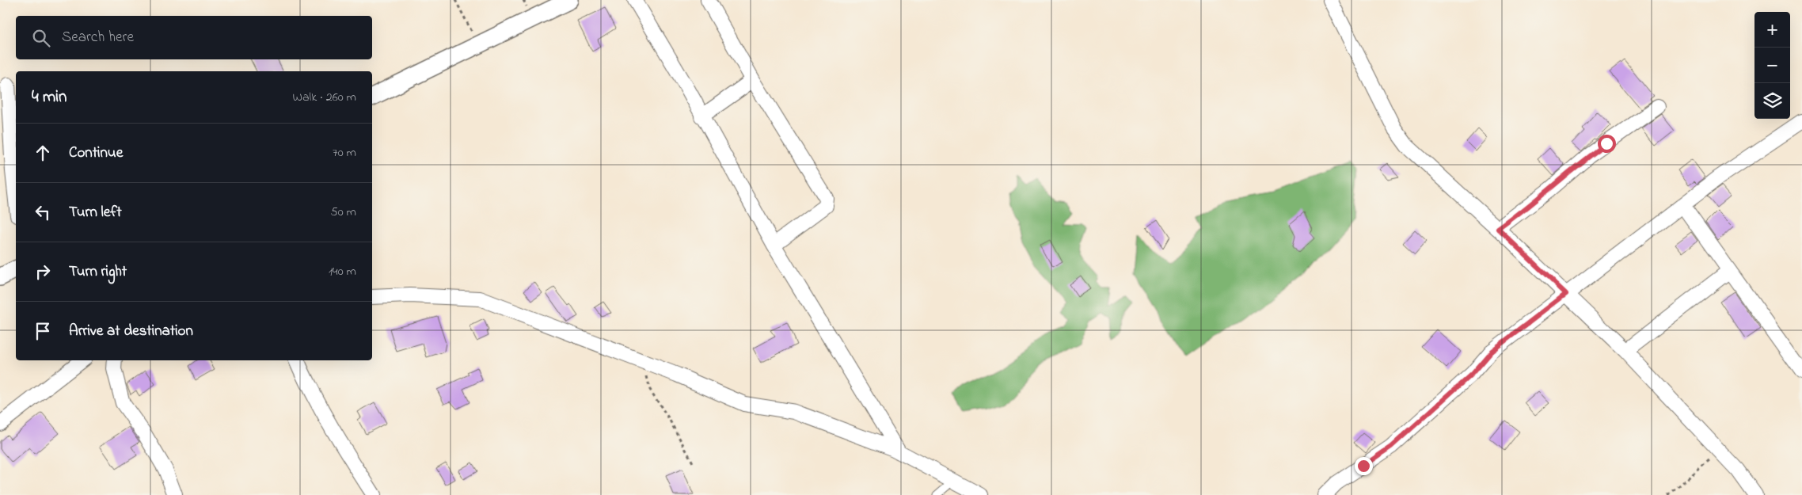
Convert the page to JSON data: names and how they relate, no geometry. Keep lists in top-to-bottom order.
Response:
{
  "page": {
    "map_buttons": ["+", "−"],
    "search": "Search here",
    "heading": ["4 min", "Walk · 260 m"],
    "list": [
      ["Continue", "70 m"],
      ["Turn left", "50 m"],
      ["Turn right", "140 m"],
      "Arrive at destination"
    ]
  }
}
